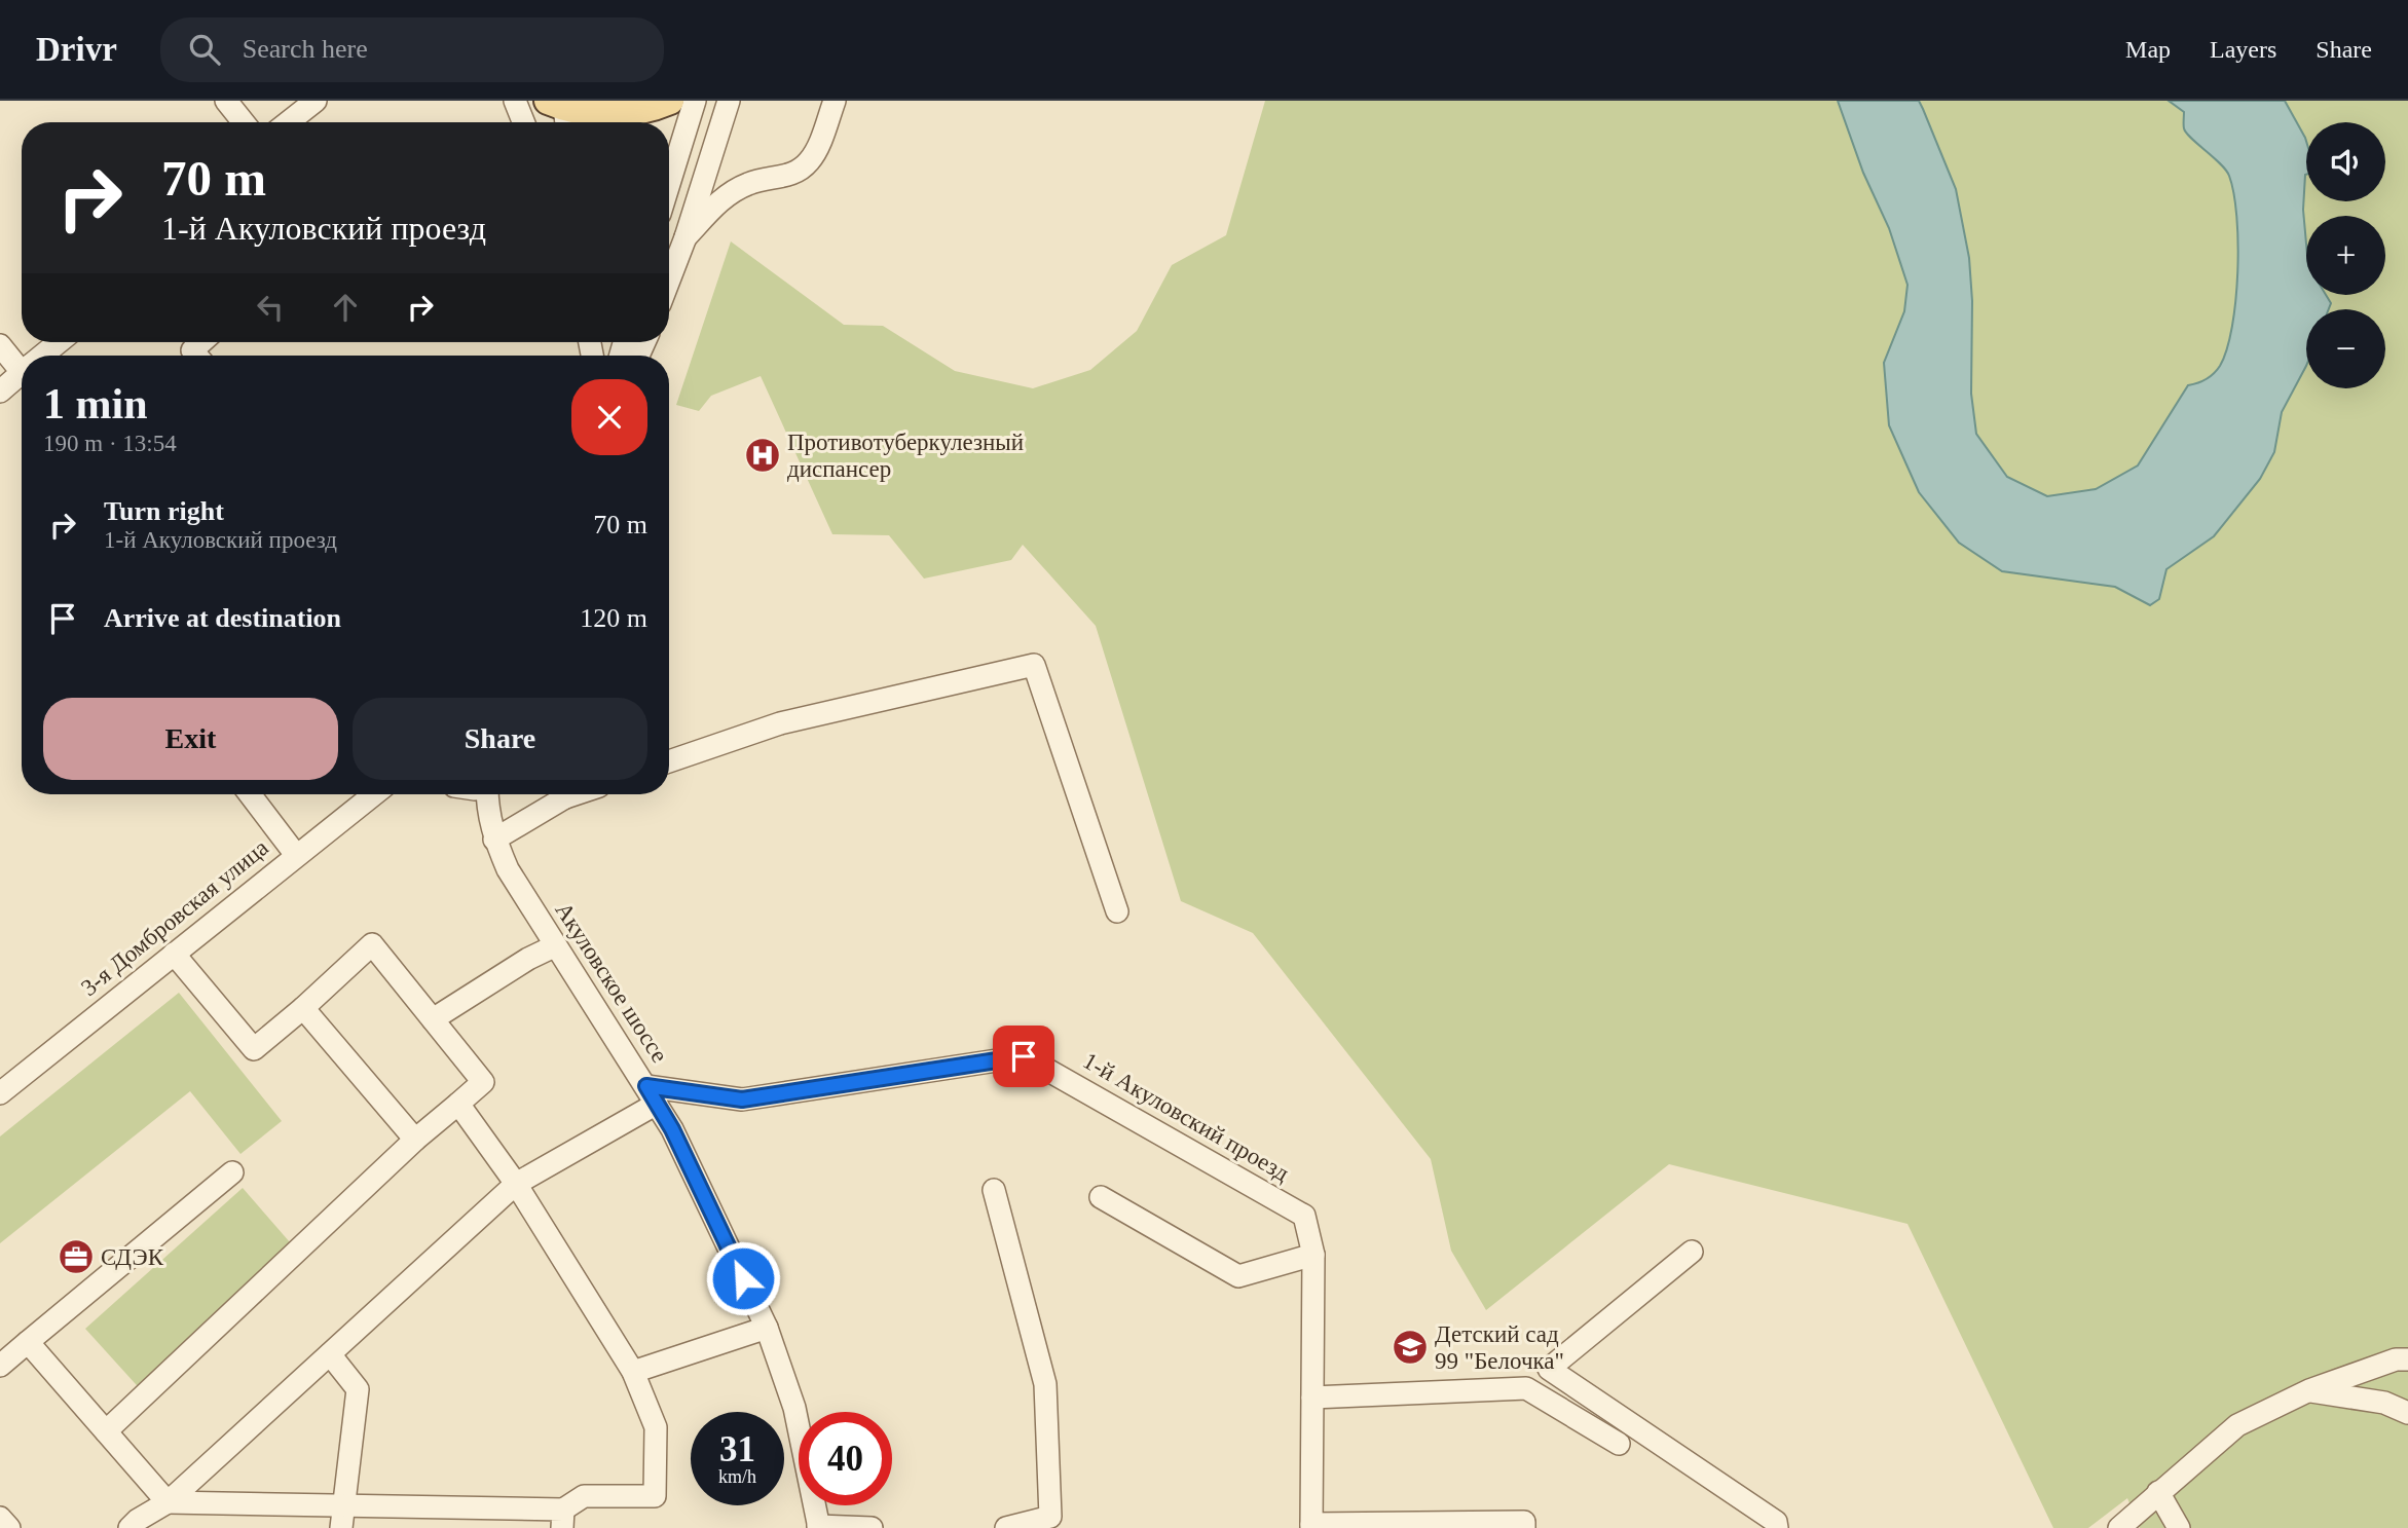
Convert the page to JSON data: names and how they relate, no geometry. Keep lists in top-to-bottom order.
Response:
{
  "streets": {
    "street": ["3-я Домбровская улица", "Акуловское шоссе", "1-й Акуловский проезд"]
  },
  "crossings": [
    ["Акуловское шоссе", "1-й Акуловский проезд"]
  ],
  "places": {
    "hospital": ["Противотуберкулезный диспансер"],
    "office": ["СДЭК"],
    "school or university": ["Детский сад 99 \"Белочка\""]
  },
  "page": {
    "header": "Drivr",
    "search": "Search here",
    "nav": ["Map", "Layers", "Share"],
    "map_buttons": ["+", "−"],
    "turn": ["70 m", "1-й Акуловский проезд"],
    "heading": ["1 min", "190 m · 13:54"],
    "list": [
      {
        "name": "Turn right",
        "note": "1-й Акуловский проезд",
        "value": "70 m"
      },
      {
        "name": "Arrive at destination",
        "value": "120 m"
      }
    ],
    "buttons": ["Exit", "Share"],
    "speed": "31 km/h",
    "limit": "40"
  }
}
